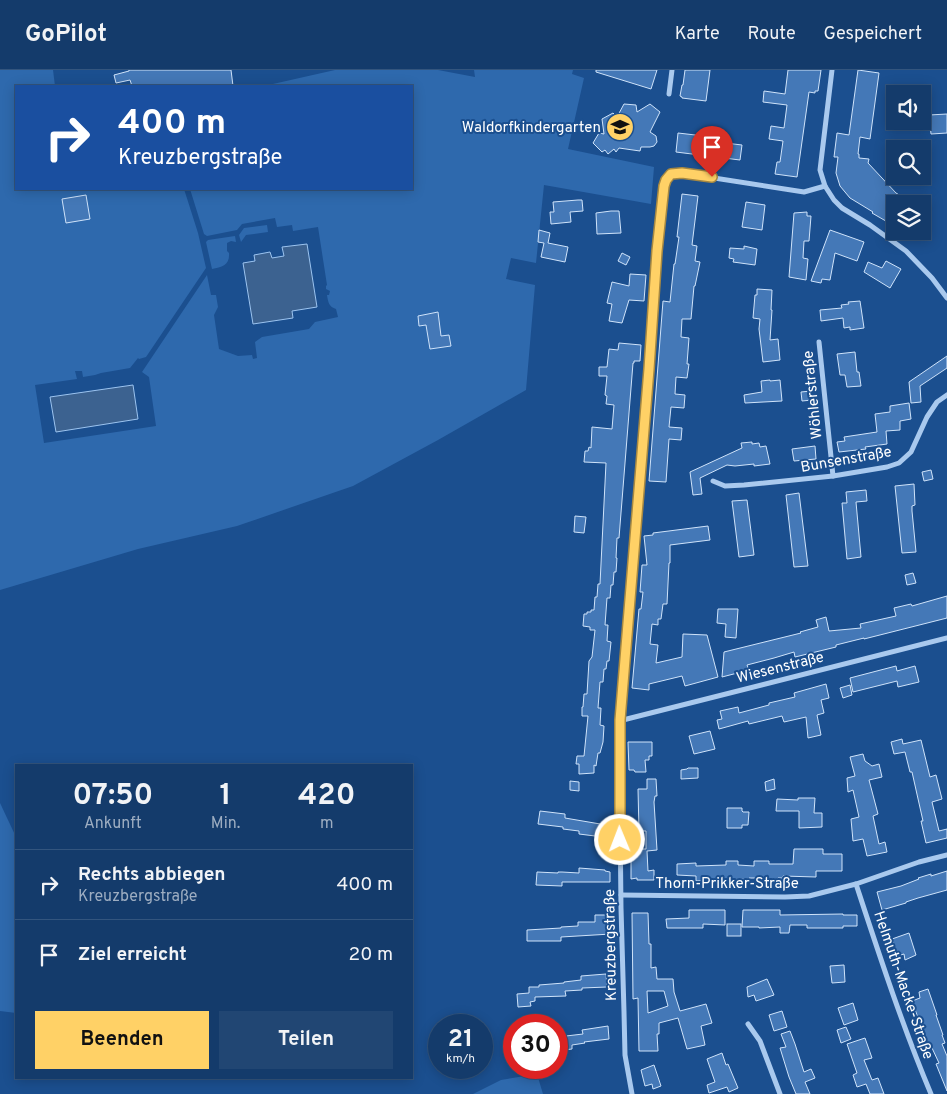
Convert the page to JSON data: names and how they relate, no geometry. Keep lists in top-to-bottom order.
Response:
{
  "streets": {
    "street": [
      "Wöhlerstraße",
      "Bunsenstraße",
      "Wiesenstraße",
      "Thorn-Prikker-Straße",
      "Kreuzbergstraße",
      "Helmuth-Macke-Straße"
    ]
  },
  "crossings": [
    ["Wöhlerstraße", "Bunsenstraße"],
    ["Wiesenstraße", "Kreuzbergstraße"],
    ["Thorn-Prikker-Straße", "Kreuzbergstraße"],
    ["Thorn-Prikker-Straße", "Helmuth-Macke-Straße"]
  ],
  "places": {
    "school or university": ["Waldorfkindergarten"]
  },
  "page": {
    "header": "GoPilot",
    "nav": ["Karte", "Route", "Gespeichert"],
    "turn": ["400 m", "Kreuzbergstraße"],
    "eta": [
      "07:50",
      "Ankunft",
      "1",
      "Min.",
      "420",
      "m"
    ],
    "list": [
      {
        "name": "Rechts abbiegen",
        "note": "Kreuzbergstraße",
        "value": "400 m"
      },
      {
        "name": "Ziel erreicht",
        "value": "20 m"
      }
    ],
    "buttons": ["Beenden", "Teilen"],
    "speed": "21 km/h",
    "limit": "30"
  }
}
